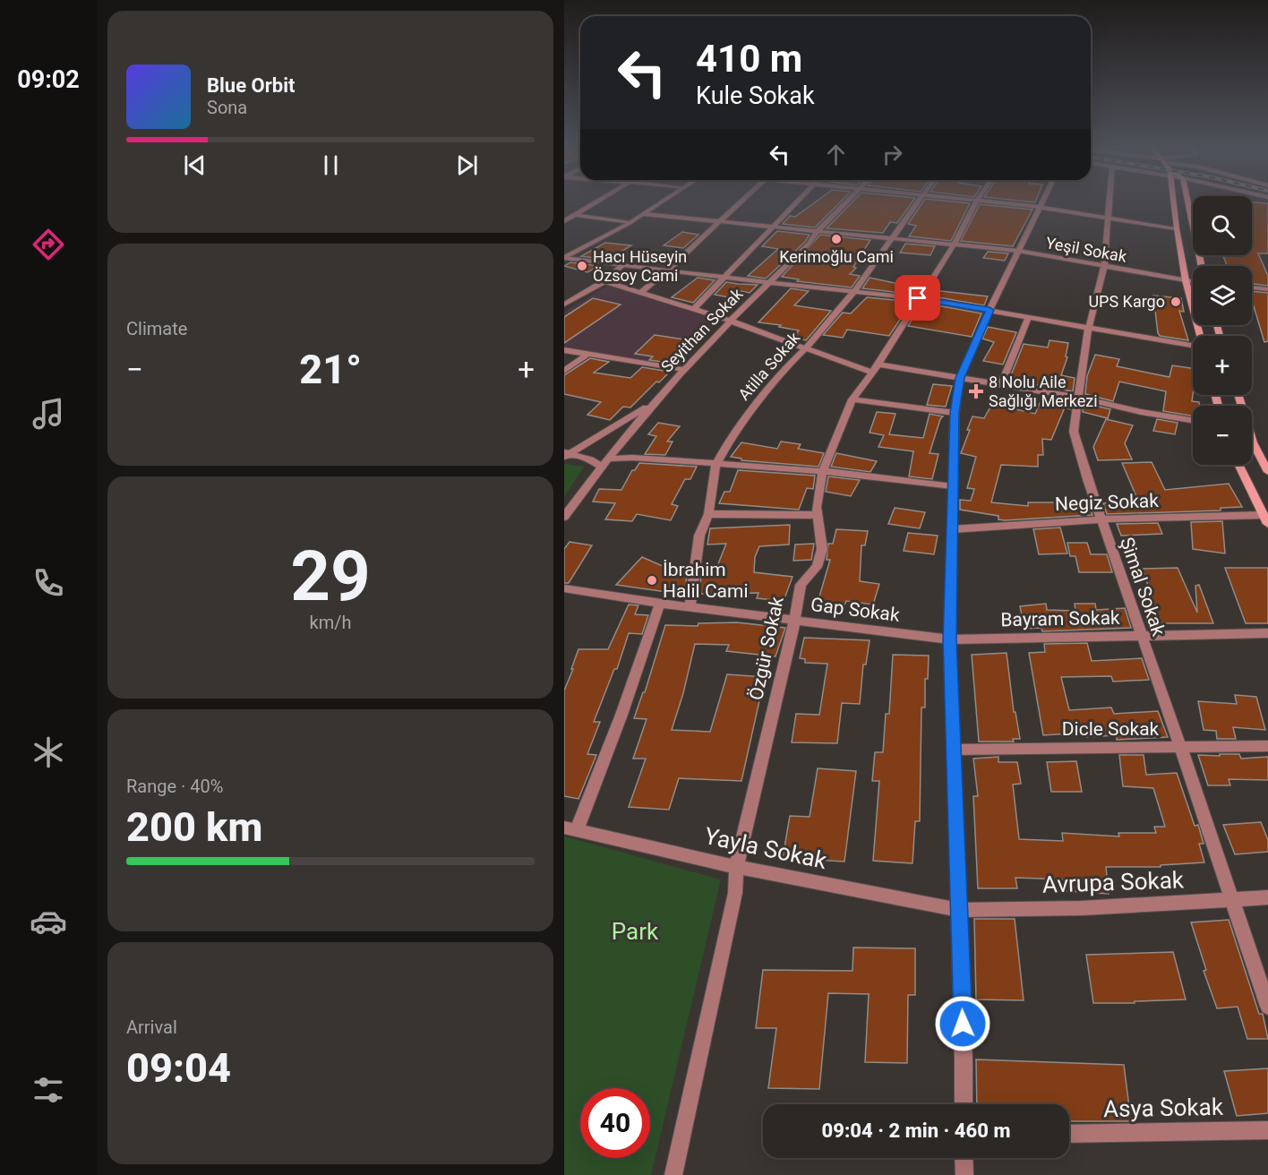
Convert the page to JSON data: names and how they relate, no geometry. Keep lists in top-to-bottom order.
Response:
{
  "streets": {
    "street": [
      "Yeşil Sokak",
      "Seyithan Sokak",
      "Atilla Sokak",
      "Negiz Sokak",
      "Şimal Sokak",
      "Gap Sokak",
      "Bayram Sokak",
      "Özgür Sokak",
      "Dicle Sokak",
      "Yayla Sokak",
      "Avrupa Sokak",
      "Asya Sokak"
    ]
  },
  "crossings": [
    ["Yeşil Sokak", "Seyithan Sokak"],
    ["Yeşil Sokak", "Atilla Sokak"],
    ["Yeşil Sokak", "Şimal Sokak"],
    ["Yeşil Sokak", "Özgür Sokak"],
    ["Atilla Sokak", "Gap Sokak"],
    ["Negiz Sokak", "Şimal Sokak"],
    ["Şimal Sokak", "Bayram Sokak"],
    ["Şimal Sokak", "Dicle Sokak"],
    ["Şimal Sokak", "Avrupa Sokak"],
    ["Gap Sokak", "Bayram Sokak"],
    ["Gap Sokak", "Özgür Sokak"],
    ["Özgür Sokak", "Yayla Sokak"],
    ["Yayla Sokak", "Avrupa Sokak"]
  ],
  "parks": ["Park"],
  "places": {
    "other": [
      "Kerimoğlu Cami",
      "Hacı Hüseyin Özsoy Cami",
      "UPS Kargo",
      "İbrahim Halil Cami"
    ],
    "health": ["8 Nolu Aile Sağlığı Merkezi"]
  },
  "page": {
    "tabs": "09:02",
    "turn": ["410 m", "Kule Sokak"],
    "song": ["Blue Orbit", "Sona"],
    "map_buttons": ["+", "−"],
    "tile": [
      "Climate",
      ["29", "km/h"],
      ["Range · 40%", "200 km"],
      ["Arrival", "09:04"]
    ],
    "heat": ["−", "21°", "+"],
    "limit": "40",
    "trip": "09:04 · 2 min · 460 m"
  }
}
